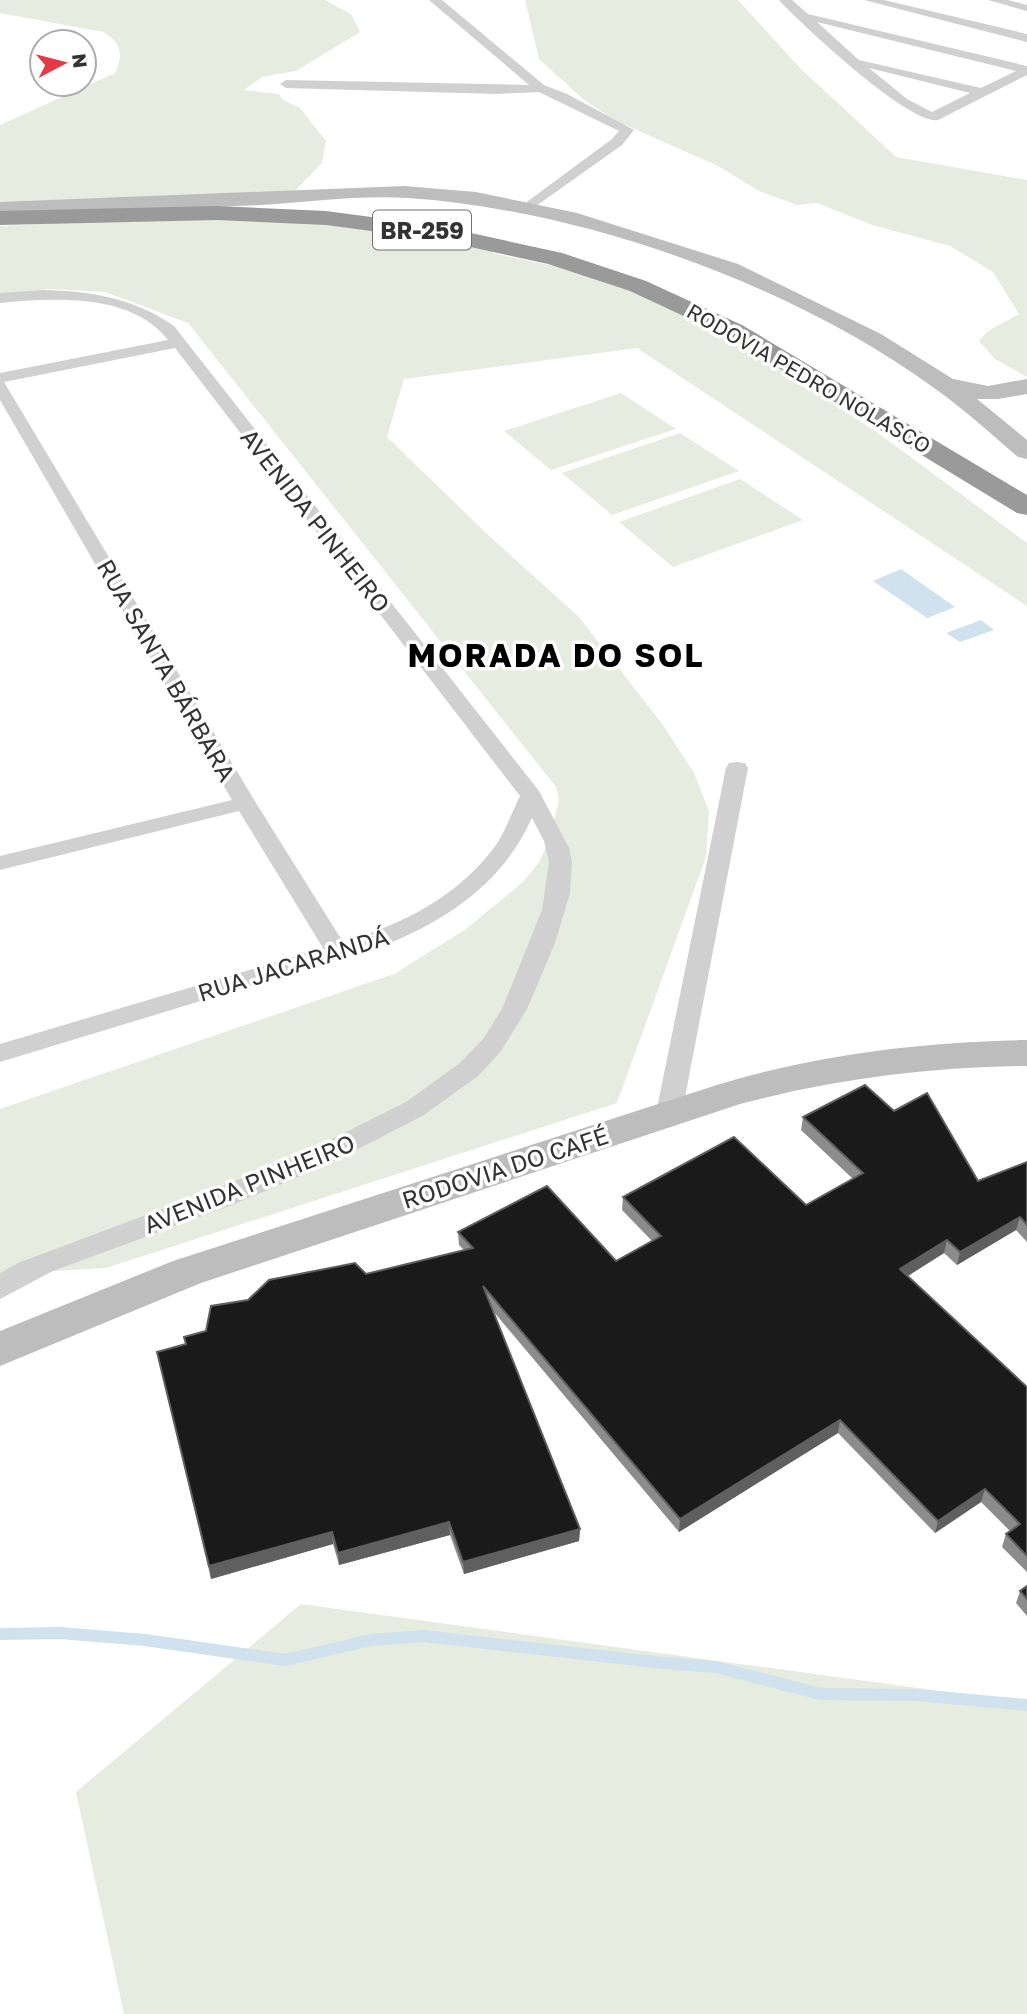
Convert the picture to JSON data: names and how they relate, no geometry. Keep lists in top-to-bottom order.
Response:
{
  "streets": {
    "highway": ["BR-259", "RODOVIA PEDRO NOLASCO"],
    "street": [
      "AVENIDA PINHEIRO",
      "RUA SANTA BÁRBARA",
      "RUA JACARANDÁ",
      "RODOVIA DO CAFÉ"
    ]
  },
  "crossings": [
    ["AVENIDA PINHEIRO", "RUA JACARANDÁ"],
    ["RUA SANTA BÁRBARA", "RUA JACARANDÁ"]
  ],
  "districts": ["MORADA DO SOL"],
  "north": "right"
}
